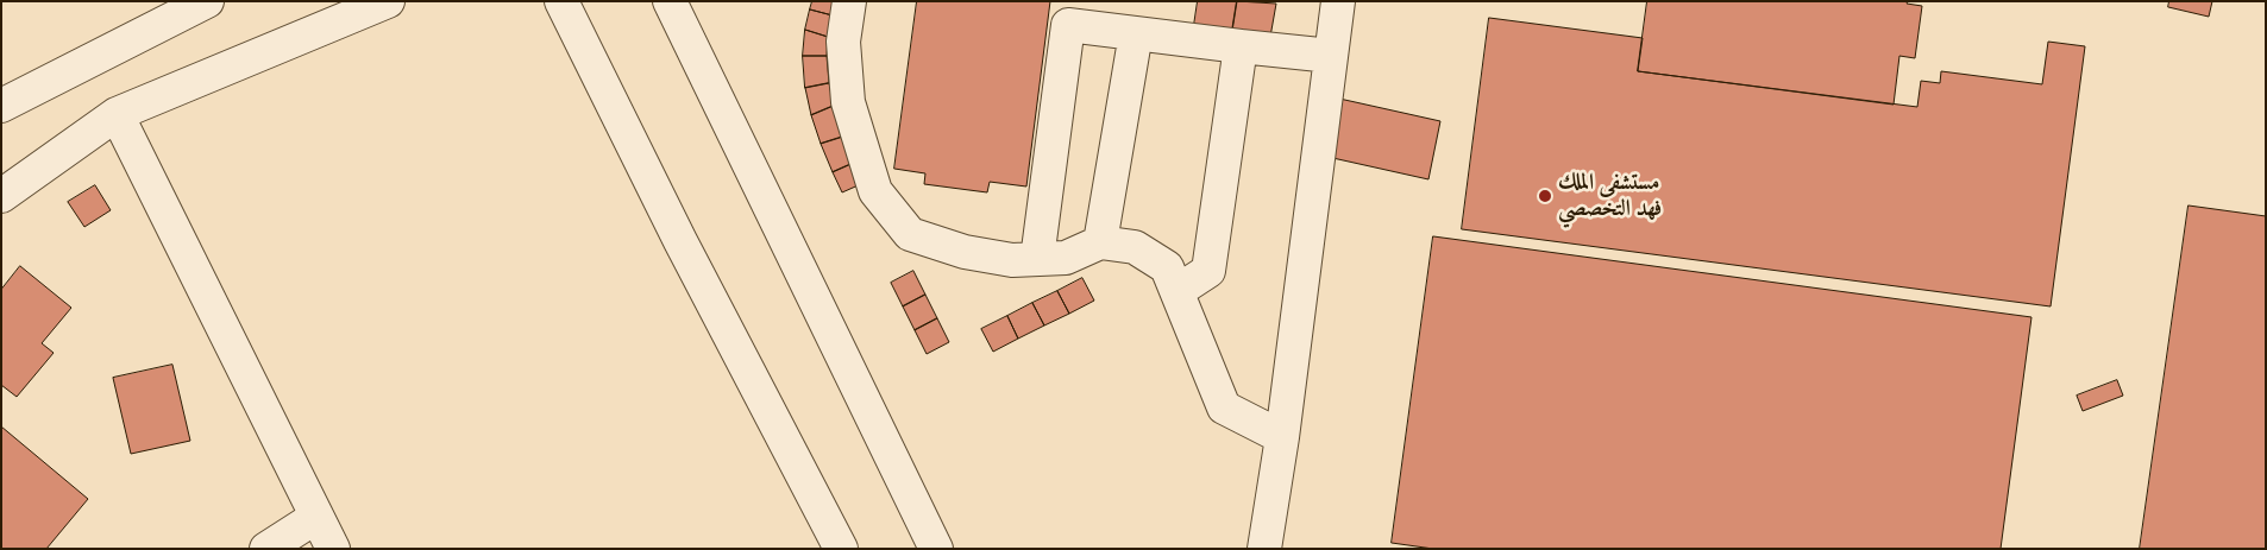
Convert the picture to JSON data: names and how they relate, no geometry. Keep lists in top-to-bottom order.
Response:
{
  "places": ["مستشفى الملك فهد التخصصي"]
}
